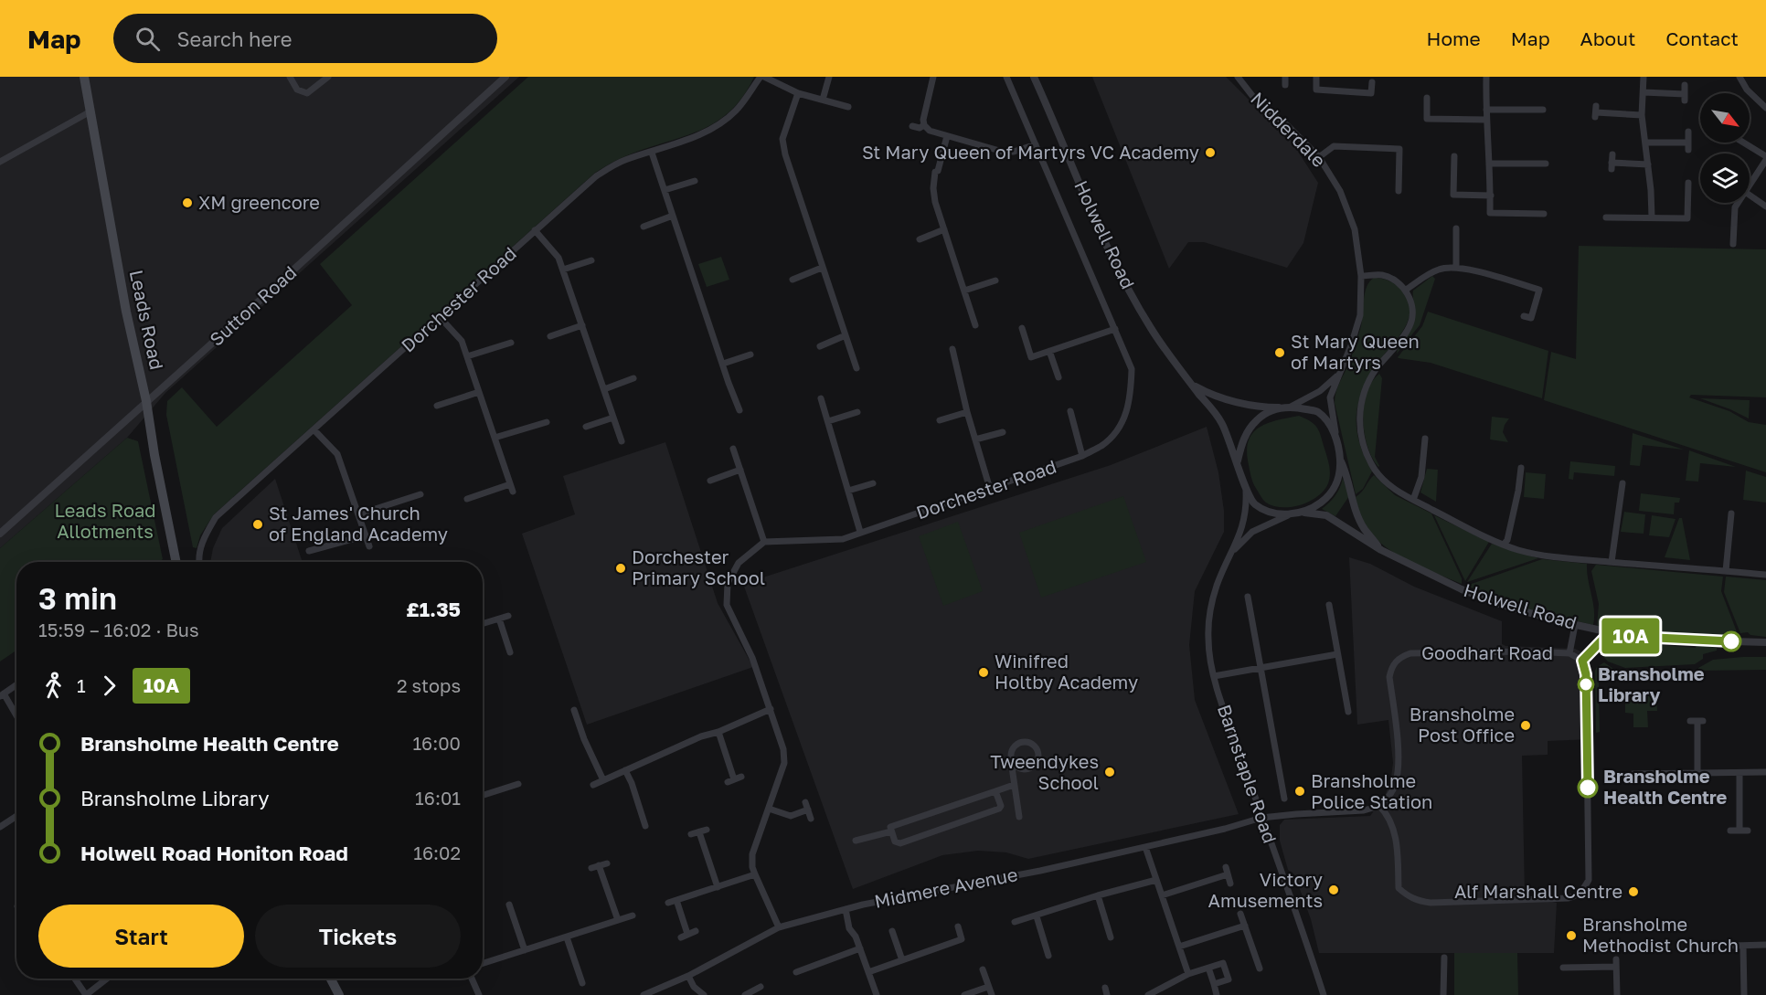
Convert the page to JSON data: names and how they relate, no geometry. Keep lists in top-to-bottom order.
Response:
{
  "streets": {
    "main road": ["Leads Road"],
    "street": [
      "Nidderdale",
      "Holwell Road",
      "Dorchester Road",
      "Sutton Road",
      "Goodhart Road",
      "Barnstaple Road",
      "Midmere Avenue"
    ]
  },
  "crossings": [
    ["Nidderdale", "Holwell Road"],
    ["Nidderdale", "Barnstaple Road"],
    ["Holwell Road", "Barnstaple Road"],
    ["Sutton Road", "Leads Road"],
    ["Barnstaple Road", "Midmere Avenue"]
  ],
  "parks": ["Leads Road Allotments"],
  "places": [
    "St Mary Queen of Martyrs VC Academy",
    "XM greencore",
    "St Mary Queen of Martyrs",
    "St James' Church of England Academy",
    "Dorchester Primary School",
    "Winifred Holtby Academy",
    "Bransholme Library",
    "Bransholme Post Office",
    "Tweendykes School",
    "Bransholme Health Centre",
    "Bransholme Police Station",
    "Victory Amusements",
    "Alf Marshall Centre",
    "Bransholme Methodist Church"
  ],
  "lines": ["bus line 10A"],
  "north": "bottom right",
  "page": {
    "header": "Map",
    "search": "Search here",
    "nav": [
      "Home",
      "Map",
      "About",
      "Contact"
    ],
    "on_map": "10A",
    "heading": ["3 min", "15:59 – 16:02 · Bus", "£1.35"],
    "legs": ["1", "10A", "2 stops"],
    "list": [
      {
        "name": "Bransholme Health Centre",
        "value": "16:00"
      },
      {
        "name": "Bransholme Library",
        "value": "16:01"
      },
      {
        "name": "Holwell Road Honiton Road",
        "value": "16:02"
      }
    ],
    "buttons": ["Start", "Tickets"]
  }
}
